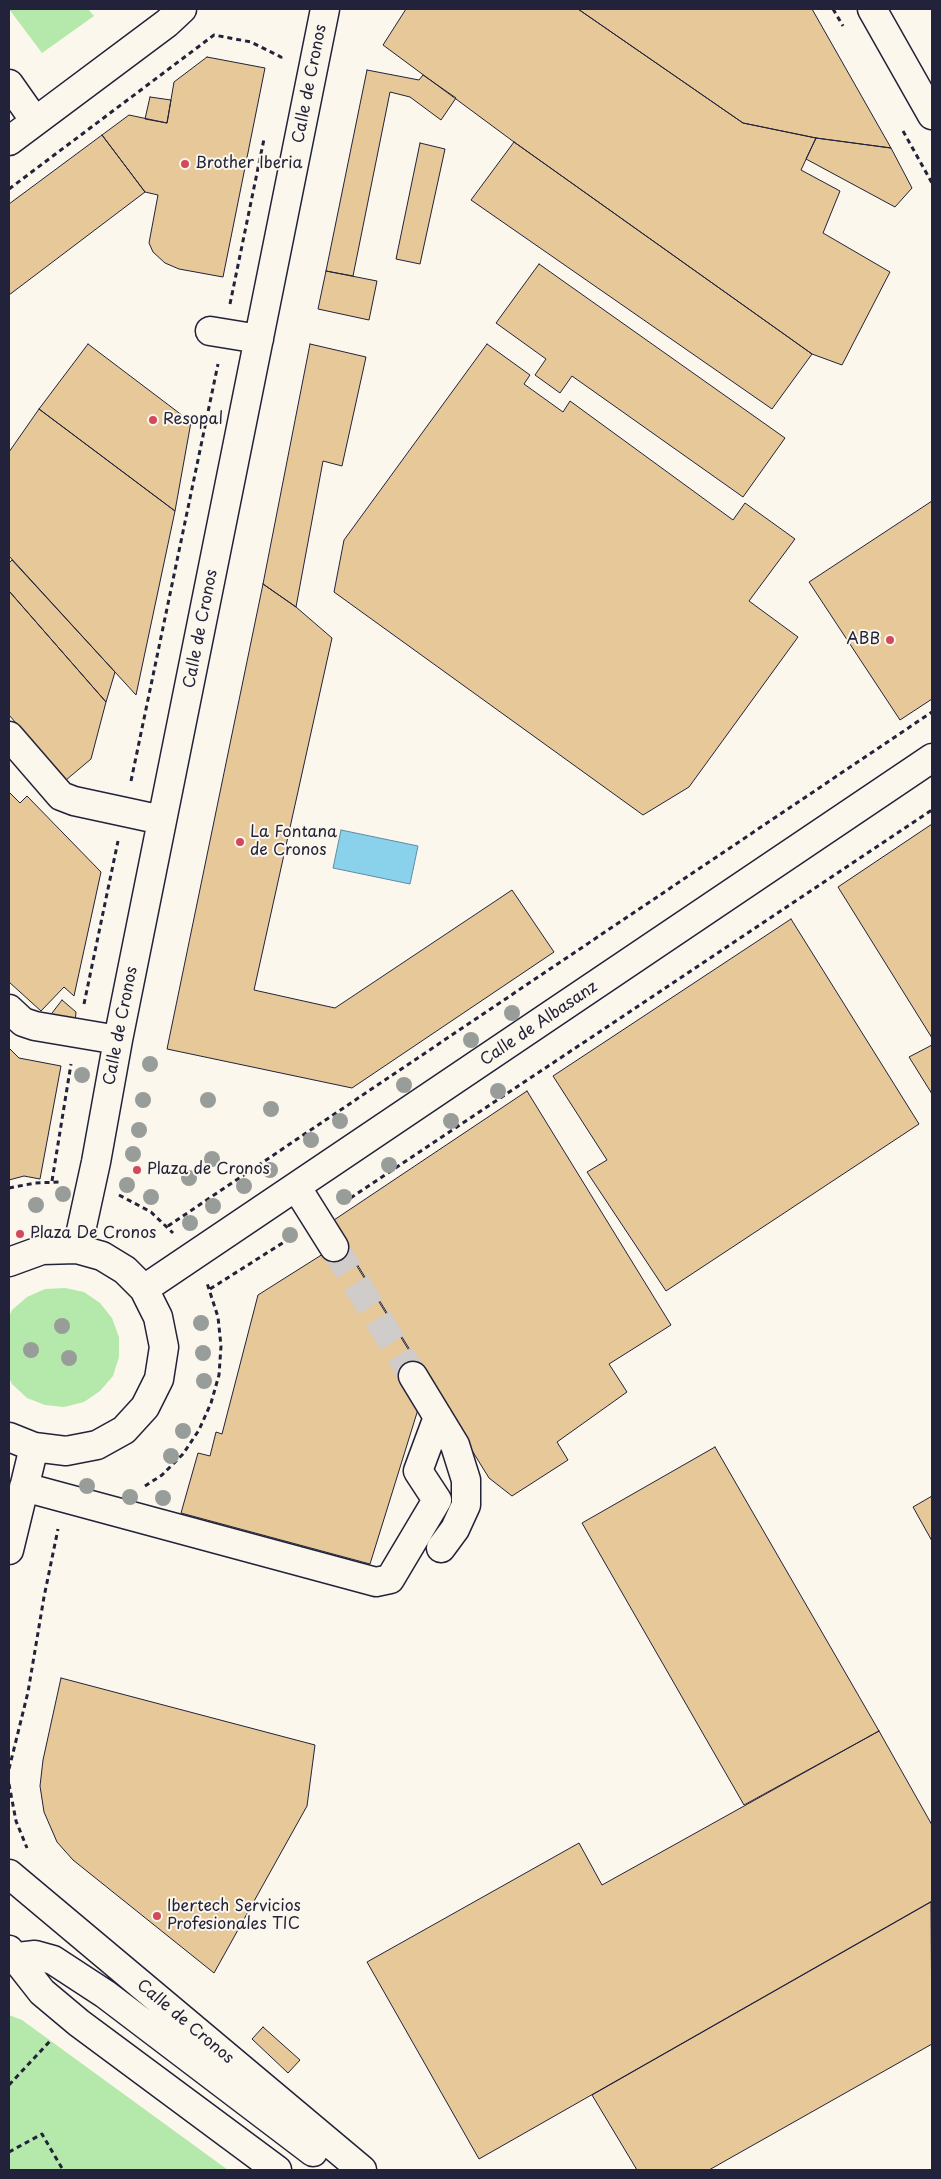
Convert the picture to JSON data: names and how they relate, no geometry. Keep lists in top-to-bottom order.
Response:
{
  "streets": {
    "street": ["Calle de Cronos", "Calle de Albasanz"]
  },
  "places": [
    "Brother Iberia",
    "Resopal",
    "ABB",
    "La Fontana de Cronos",
    "Plaza de Cronos",
    "Plaza De Cronos",
    "Ibertech Servicios Profesionales TIC"
  ]
}
